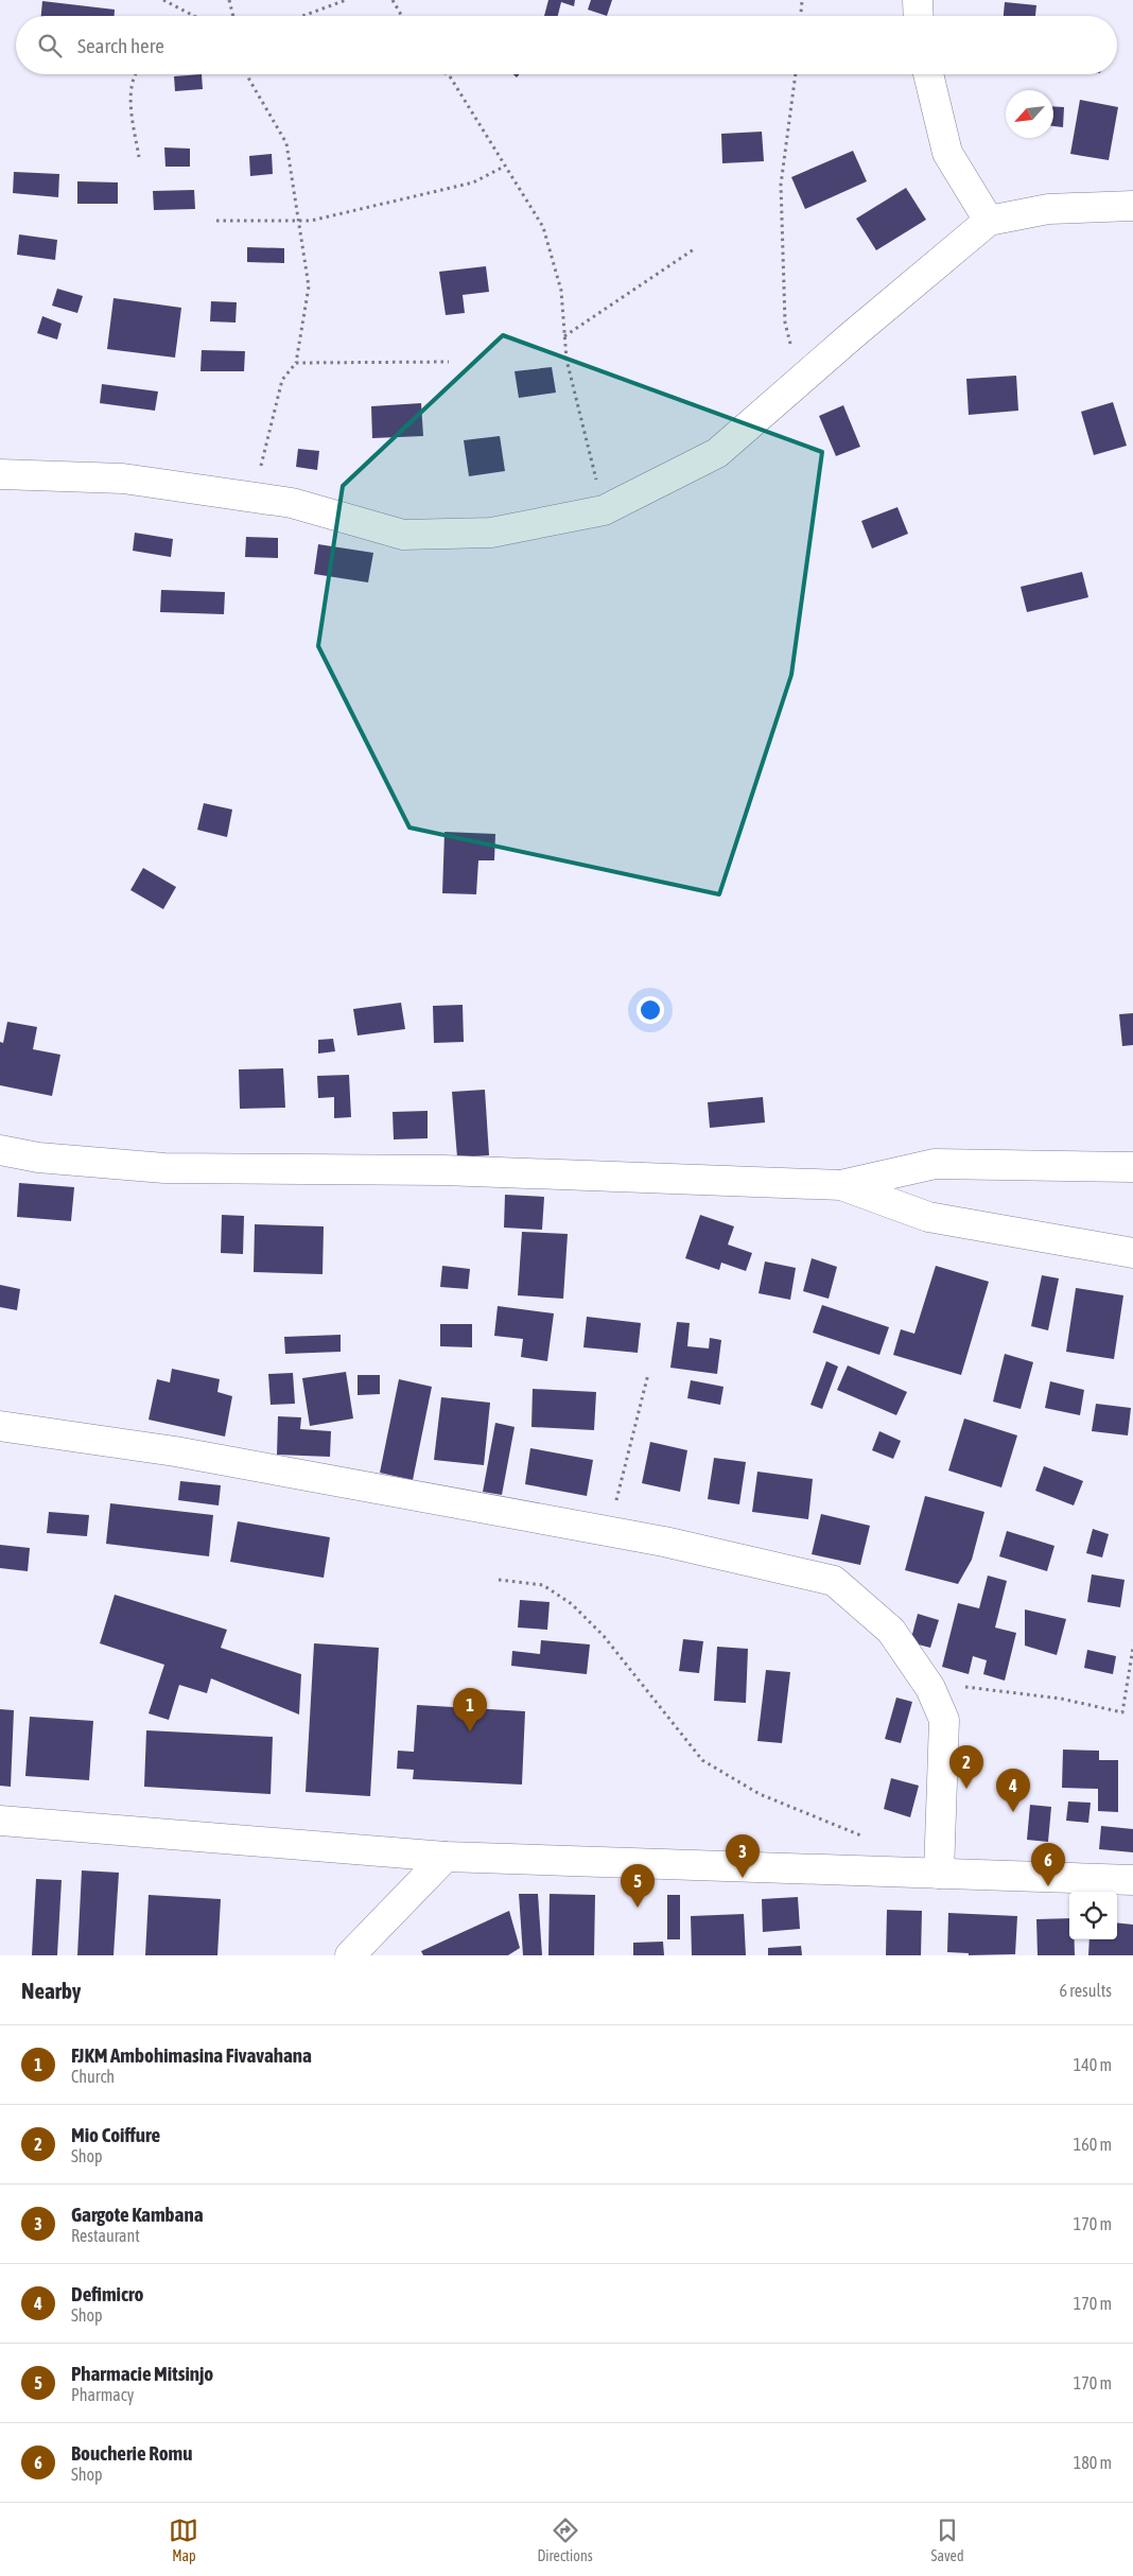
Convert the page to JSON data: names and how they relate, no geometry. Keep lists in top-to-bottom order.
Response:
{
  "north": "bottom left",
  "page": {
    "search": "Search here",
    "pins": [
      "1",
      "2",
      "4",
      "3",
      "6",
      "5"
    ],
    "heading": ["Nearby", "6 results"],
    "list": [
      {
        "mark": "1",
        "name": "FJKM Ambohimasina Fivavahana",
        "note": "Church",
        "value": "140 m"
      },
      {
        "mark": "2",
        "name": "Mio Coiffure",
        "note": "Shop",
        "value": "160 m"
      },
      {
        "mark": "3",
        "name": "Gargote Kambana",
        "note": "Restaurant",
        "value": "170 m"
      },
      {
        "mark": "4",
        "name": "Defimicro",
        "note": "Shop",
        "value": "170 m"
      },
      {
        "mark": "5",
        "name": "Pharmacie Mitsinjo",
        "note": "Pharmacy",
        "value": "170 m"
      },
      {
        "mark": "6",
        "name": "Boucherie Romu",
        "note": "Shop",
        "value": "180 m"
      }
    ],
    "nav": ["Map", "Directions", "Saved"]
  }
}
